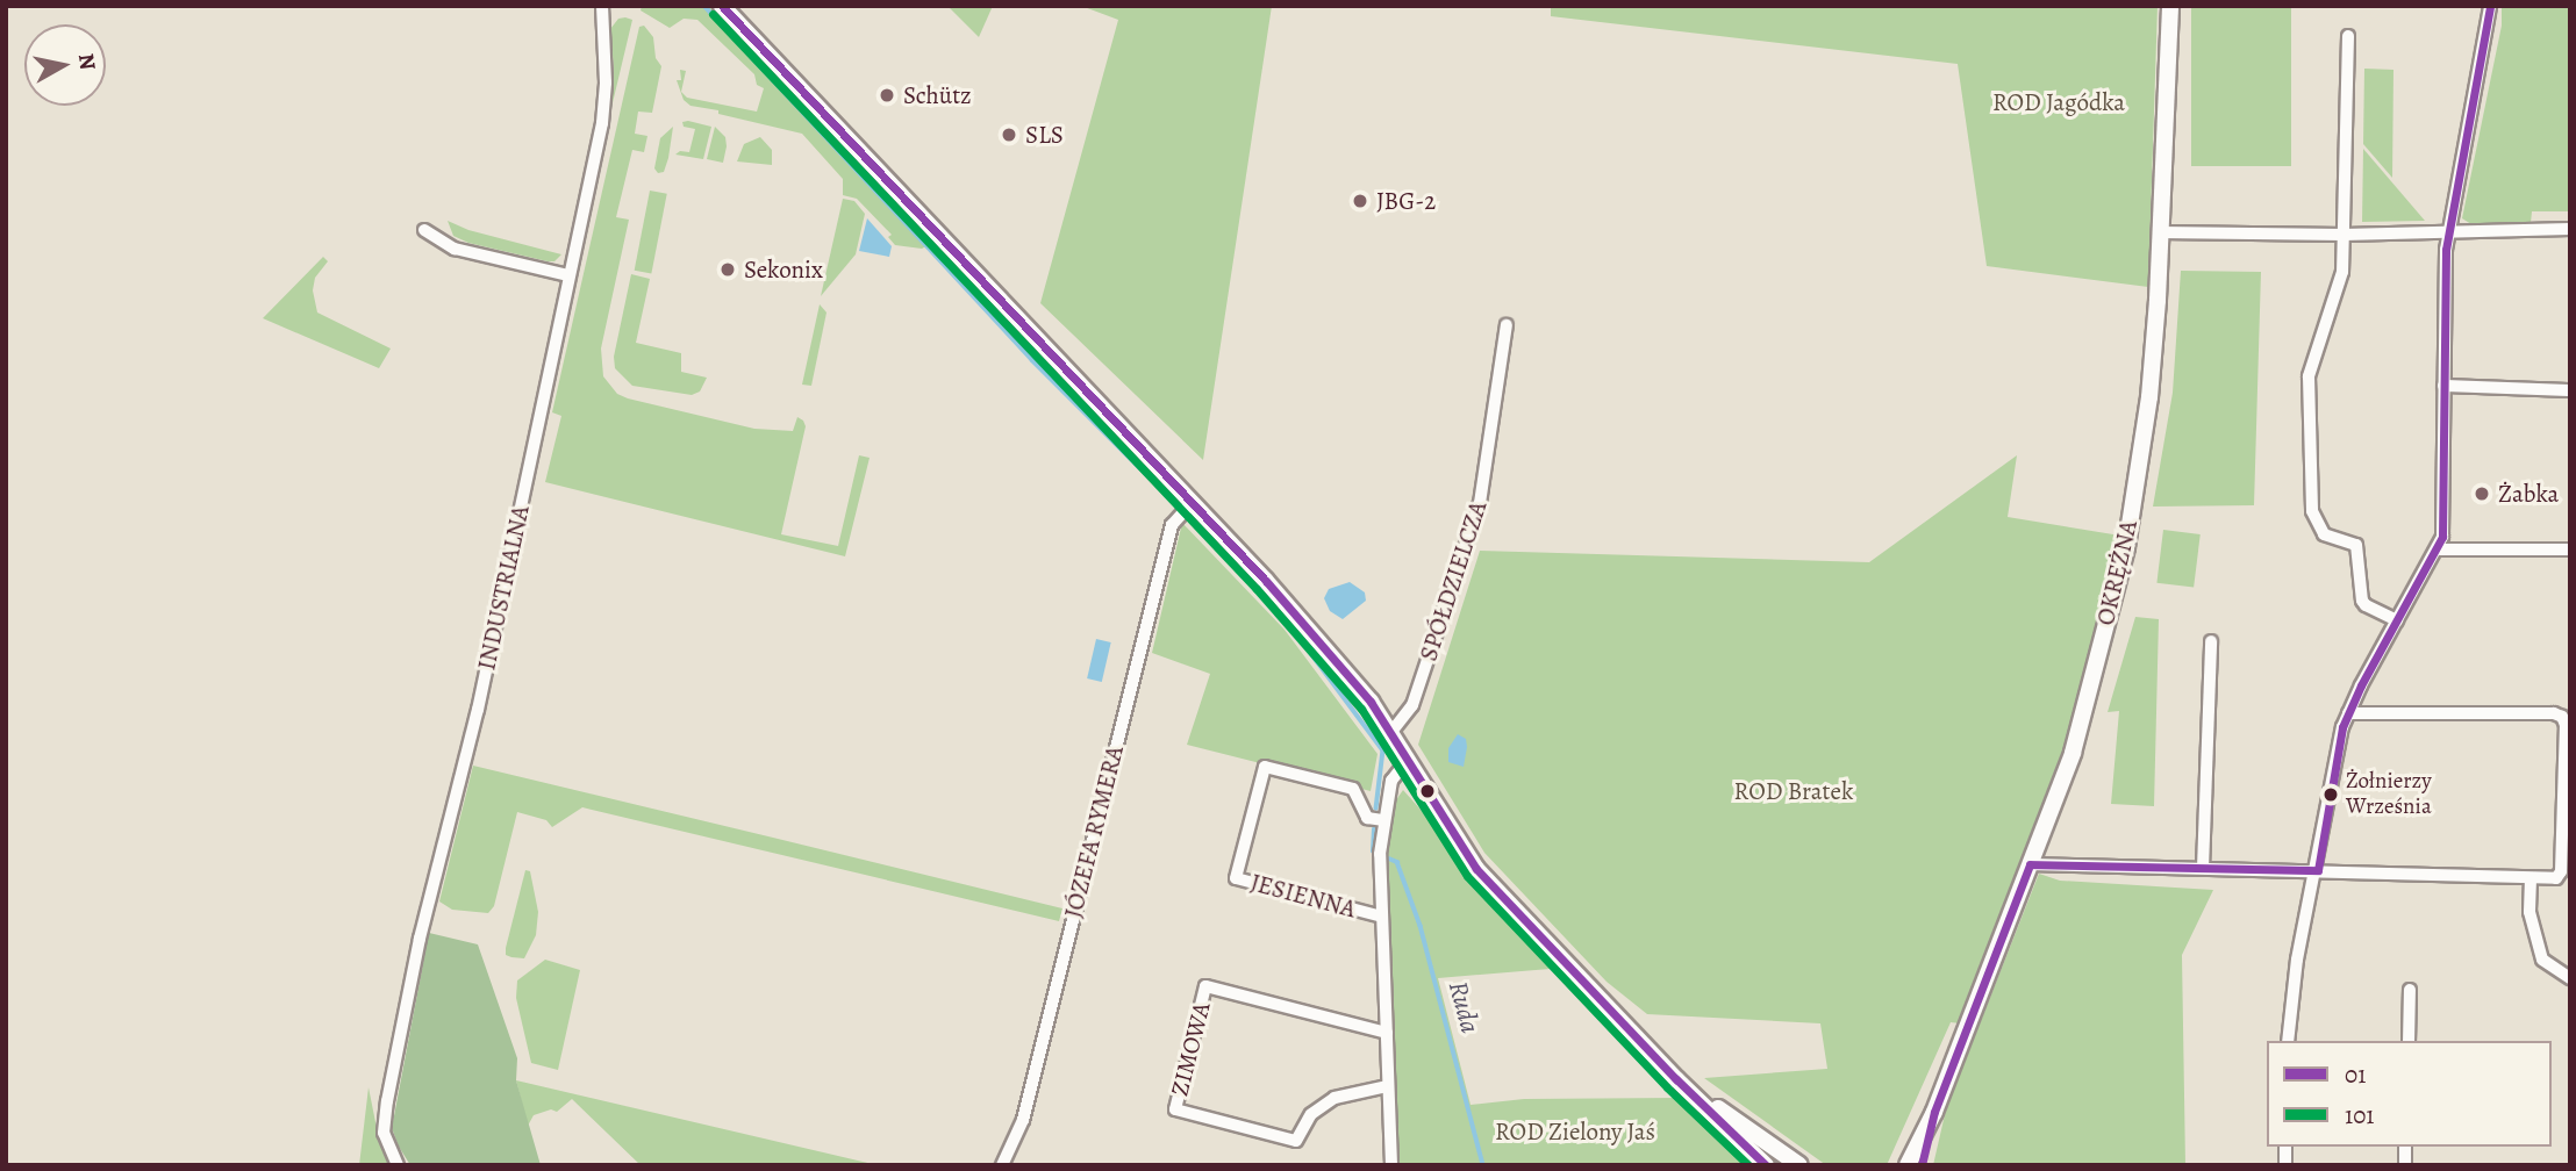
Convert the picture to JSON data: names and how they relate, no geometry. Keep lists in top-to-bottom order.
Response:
{
  "streets": {
    "street": [
      "OKRĘŻNA",
      "SPÓŁDZIELCZA",
      "INDUSTRIALNA",
      "JÓZEFA RYMERA",
      "JESIENNA",
      "ZIMOWA"
    ]
  },
  "water": ["Ruda"],
  "parks": ["ROD Jagódka", "ROD Bratek", "ROD Zielony Jaś"],
  "places": [
    "Schütz",
    "SLS",
    "JBG-2",
    "Sekonix",
    "Żabka",
    "Żołnierzy Września"
  ],
  "lines": ["transit line 01", "transit line 101"],
  "legend": ["01", "101"],
  "north": "right"
}
